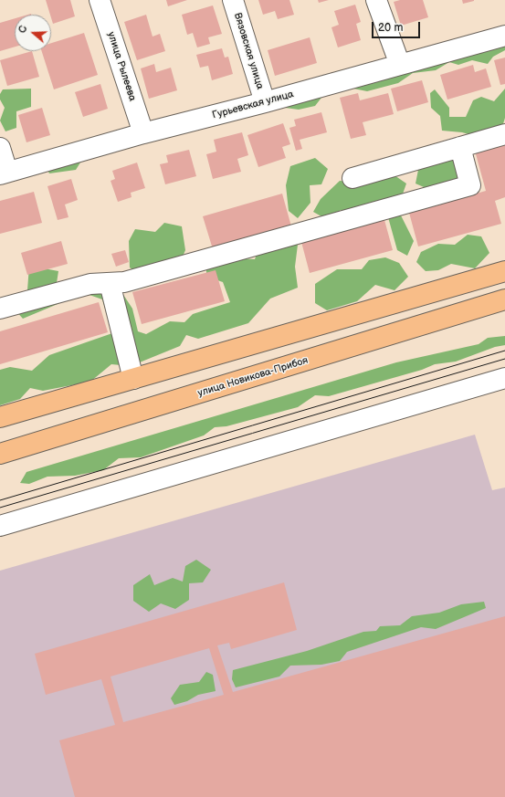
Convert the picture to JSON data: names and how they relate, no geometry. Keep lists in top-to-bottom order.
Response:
{
  "streets": {
    "main road": ["улица Новикова-Прибоя"],
    "street": ["Вязовская улица", "улица Рылеева", "Гурьевская улица"]
  },
  "crossings": [
    ["Вязовская улица", "Гурьевская улица"],
    ["улица Рылеева", "Гурьевская улица"]
  ],
  "scale_bar": "20 m",
  "north": "left"
}
